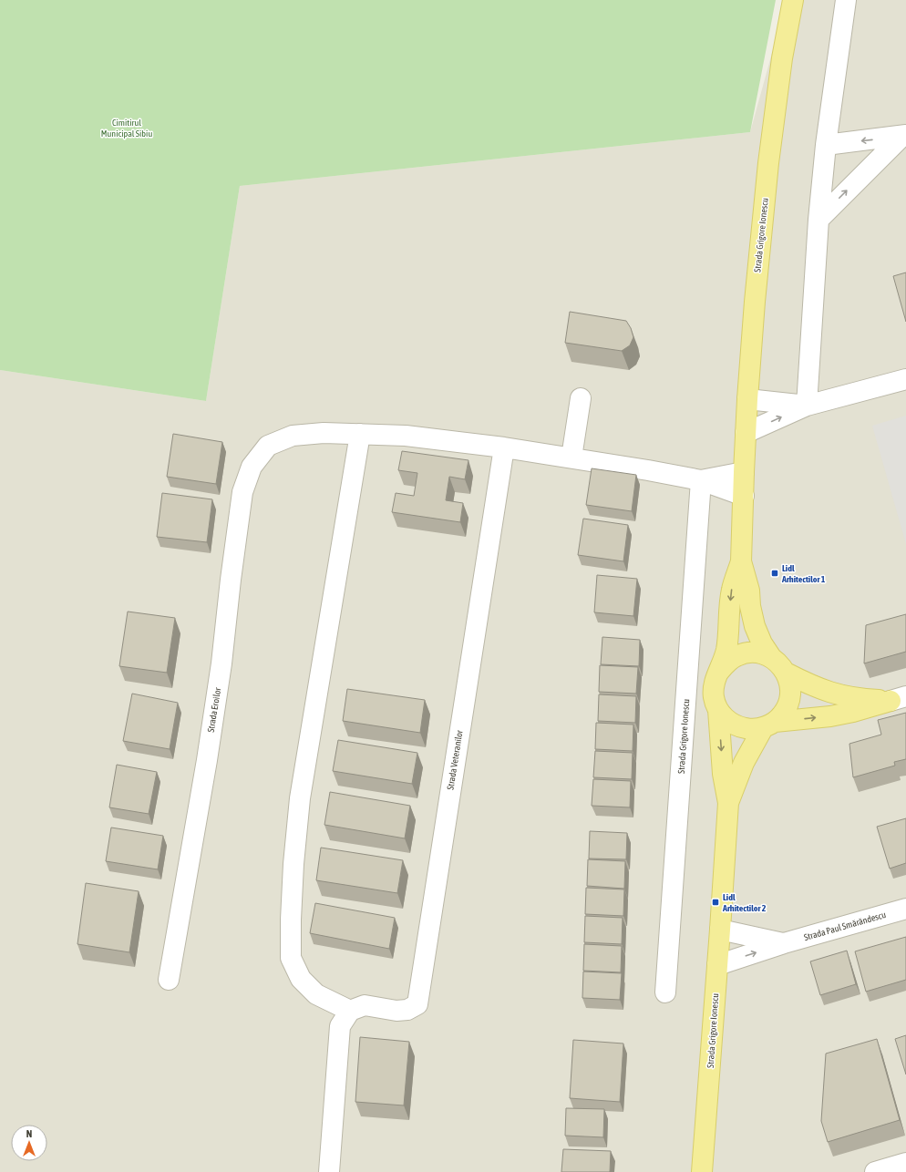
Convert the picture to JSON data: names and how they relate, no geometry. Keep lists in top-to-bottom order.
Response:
{
  "streets": {
    "main road": ["Strada Grigore Ionescu"],
    "street": ["Strada Eroilor", "Strada Veteranilor", "Strada Paul Smărăndescu"]
  },
  "crossings": [
    ["Strada Grigore Ionescu", "Strada Paul Smărăndescu"]
  ],
  "parks": ["Cimitirul Municipal Sibiu"],
  "places": {
    "transit": ["Lidl Arhitectilor 1", "Lidl Arhitectilor 2"]
  },
  "north": "top"
}
